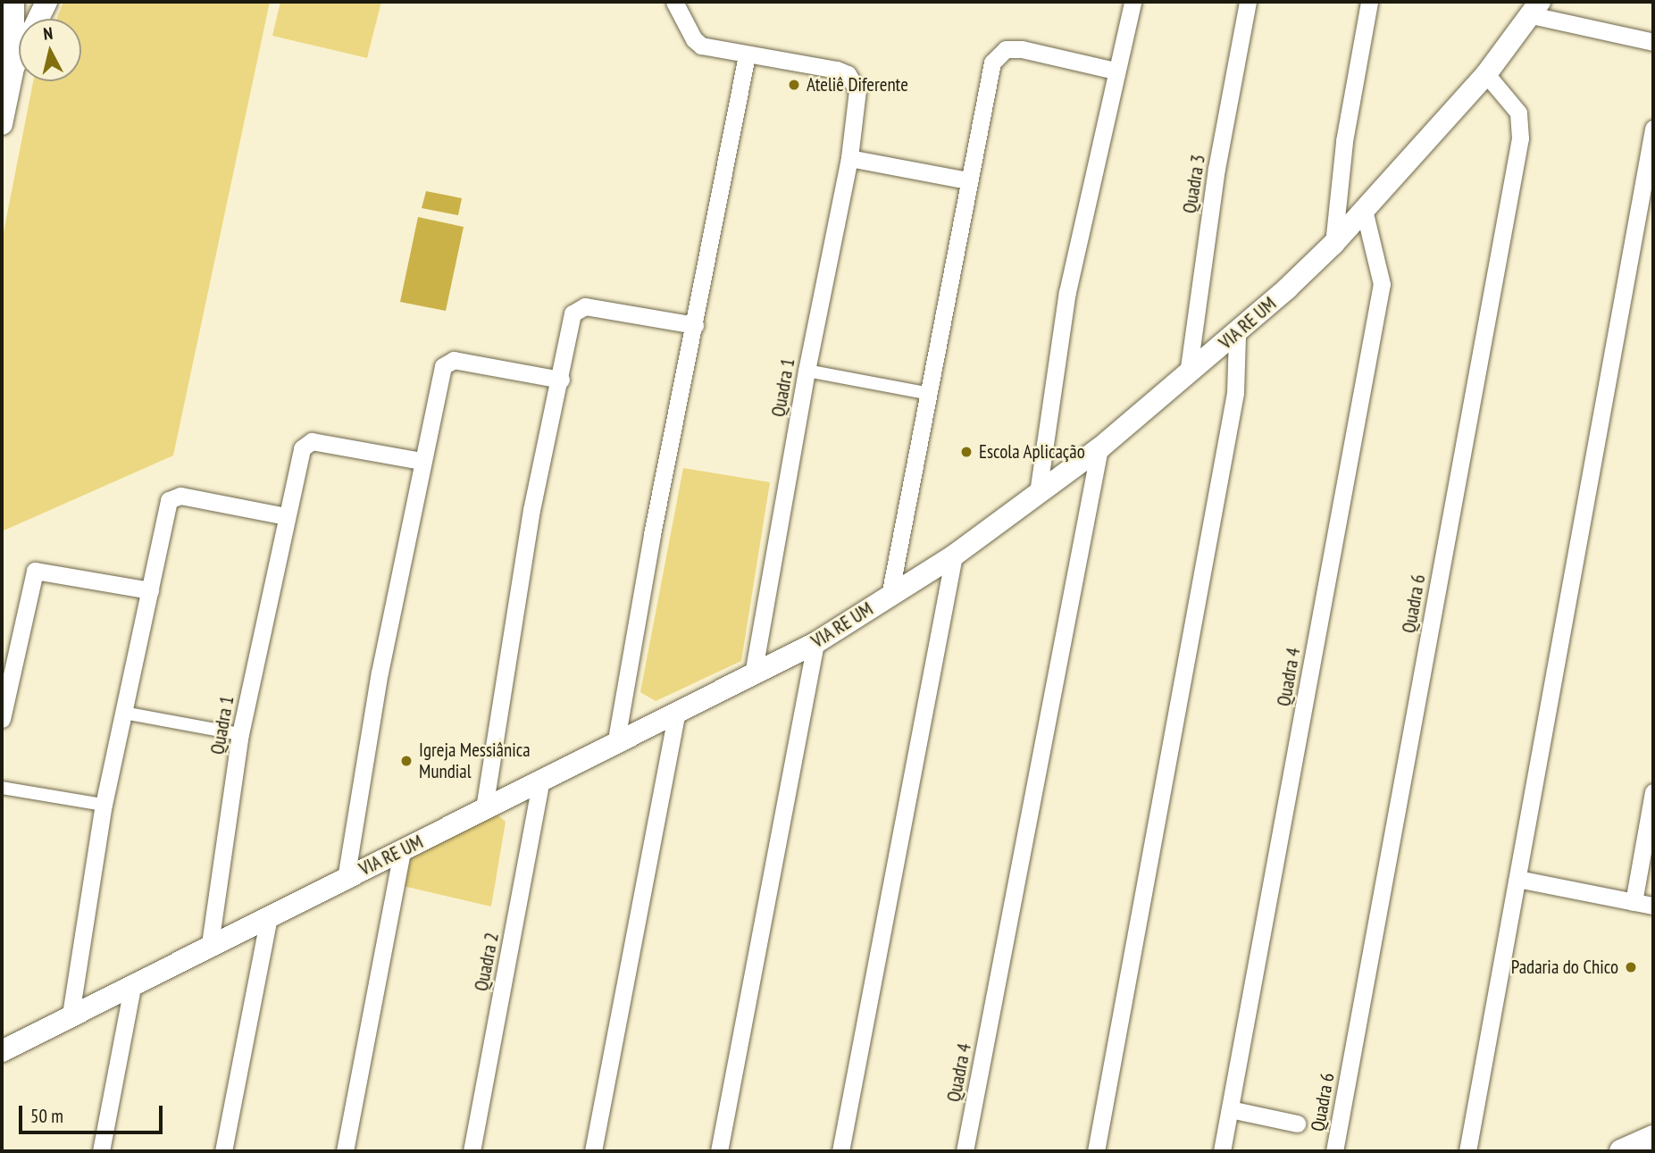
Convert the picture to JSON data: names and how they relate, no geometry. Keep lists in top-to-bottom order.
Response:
{
  "streets": {
    "street": [
      "Quadra 3",
      "VIA RE UM",
      "Quadra 1",
      "Quadra 6",
      "Quadra 4",
      "Quadra 2"
    ]
  },
  "crossings": [
    ["Quadra 3", "VIA RE UM"],
    ["VIA RE UM", "Quadra 1"],
    ["VIA RE UM", "Quadra 6"],
    ["VIA RE UM", "Quadra 4"],
    ["VIA RE UM", "Quadra 2"]
  ],
  "places": [
    "Ateliê Diferente",
    "Escola Aplicação",
    "Igreja Messiânica Mundial",
    "Padaria do Chico"
  ],
  "scale_bar": "50 m",
  "north": "top"
}
